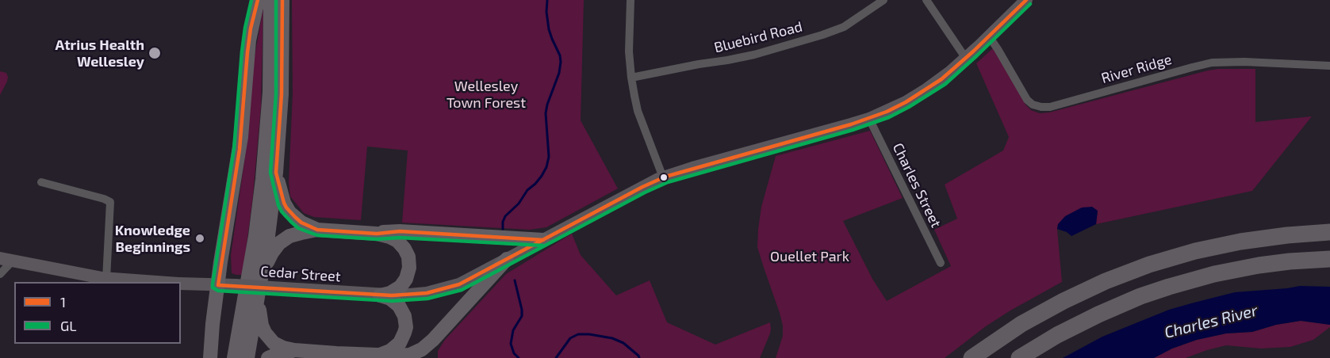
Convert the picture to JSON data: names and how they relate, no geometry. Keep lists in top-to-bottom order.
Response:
{
  "streets": {
    "main road": ["Cedar Street"],
    "street": ["Bluebird Road", "River Ridge", "Charles Street"]
  },
  "crossings": [
    ["River Ridge", "Cedar Street"],
    ["Charles Street", "Cedar Street"]
  ],
  "water": ["Charles River"],
  "parks": ["Wellesley Town Forest", "Ouellet Park"],
  "places": ["Atrius Health Wellesley", "Knowledge Beginnings"],
  "lines": ["transit line 1", "transit line GL"],
  "legend": ["1", "GL"]
}
